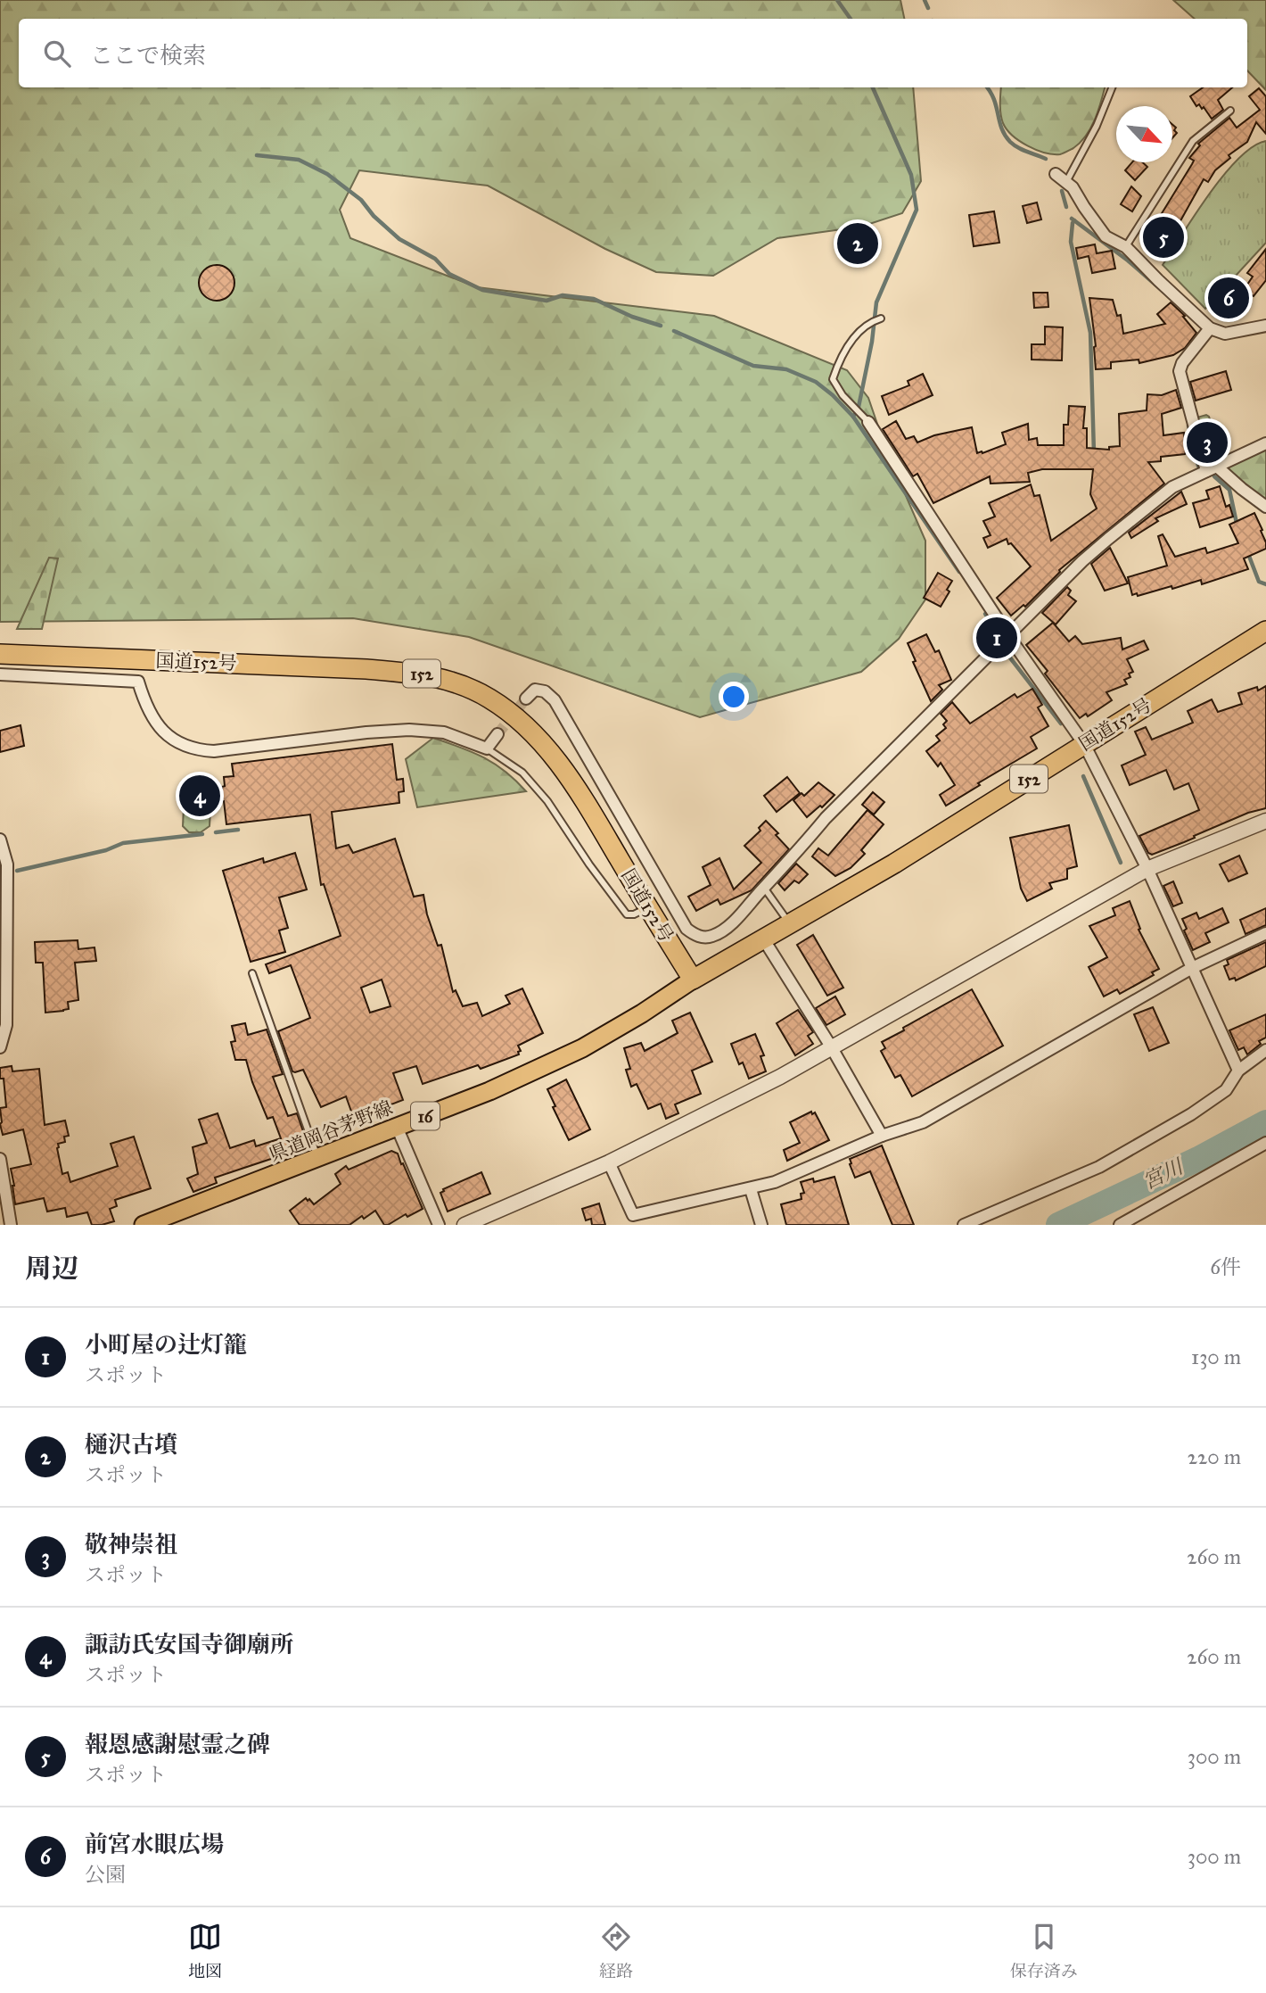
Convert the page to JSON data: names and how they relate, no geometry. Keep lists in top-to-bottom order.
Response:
{
  "streets": {
    "highway": ["国道152号", "152"],
    "main road": ["16", "県道岡谷茅野線"]
  },
  "crossings": [
    ["国道152号", "県道岡谷茅野線"]
  ],
  "water": ["宮川"],
  "north": "bottom right",
  "page": {
    "search": "ここで検索",
    "pins": [
      "5",
      "2",
      "6",
      "3",
      "1",
      "4"
    ],
    "heading": ["周辺", "6件"],
    "list": [
      {
        "mark": "1",
        "name": "小町屋の辻灯籠",
        "note": "スポット",
        "value": "130 m"
      },
      {
        "mark": "2",
        "name": "樋沢古墳",
        "note": "スポット",
        "value": "220 m"
      },
      {
        "mark": "3",
        "name": "敬神崇祖",
        "note": "スポット",
        "value": "260 m"
      },
      {
        "mark": "4",
        "name": "諏訪氏安国寺御廟所",
        "note": "スポット",
        "value": "260 m"
      },
      {
        "mark": "5",
        "name": "報恩感謝慰霊之碑",
        "note": "スポット",
        "value": "300 m"
      },
      {
        "mark": "6",
        "name": "前宮水眼広場",
        "note": "公園",
        "value": "300 m"
      }
    ],
    "nav": ["地図", "経路", "保存済み"]
  }
}
